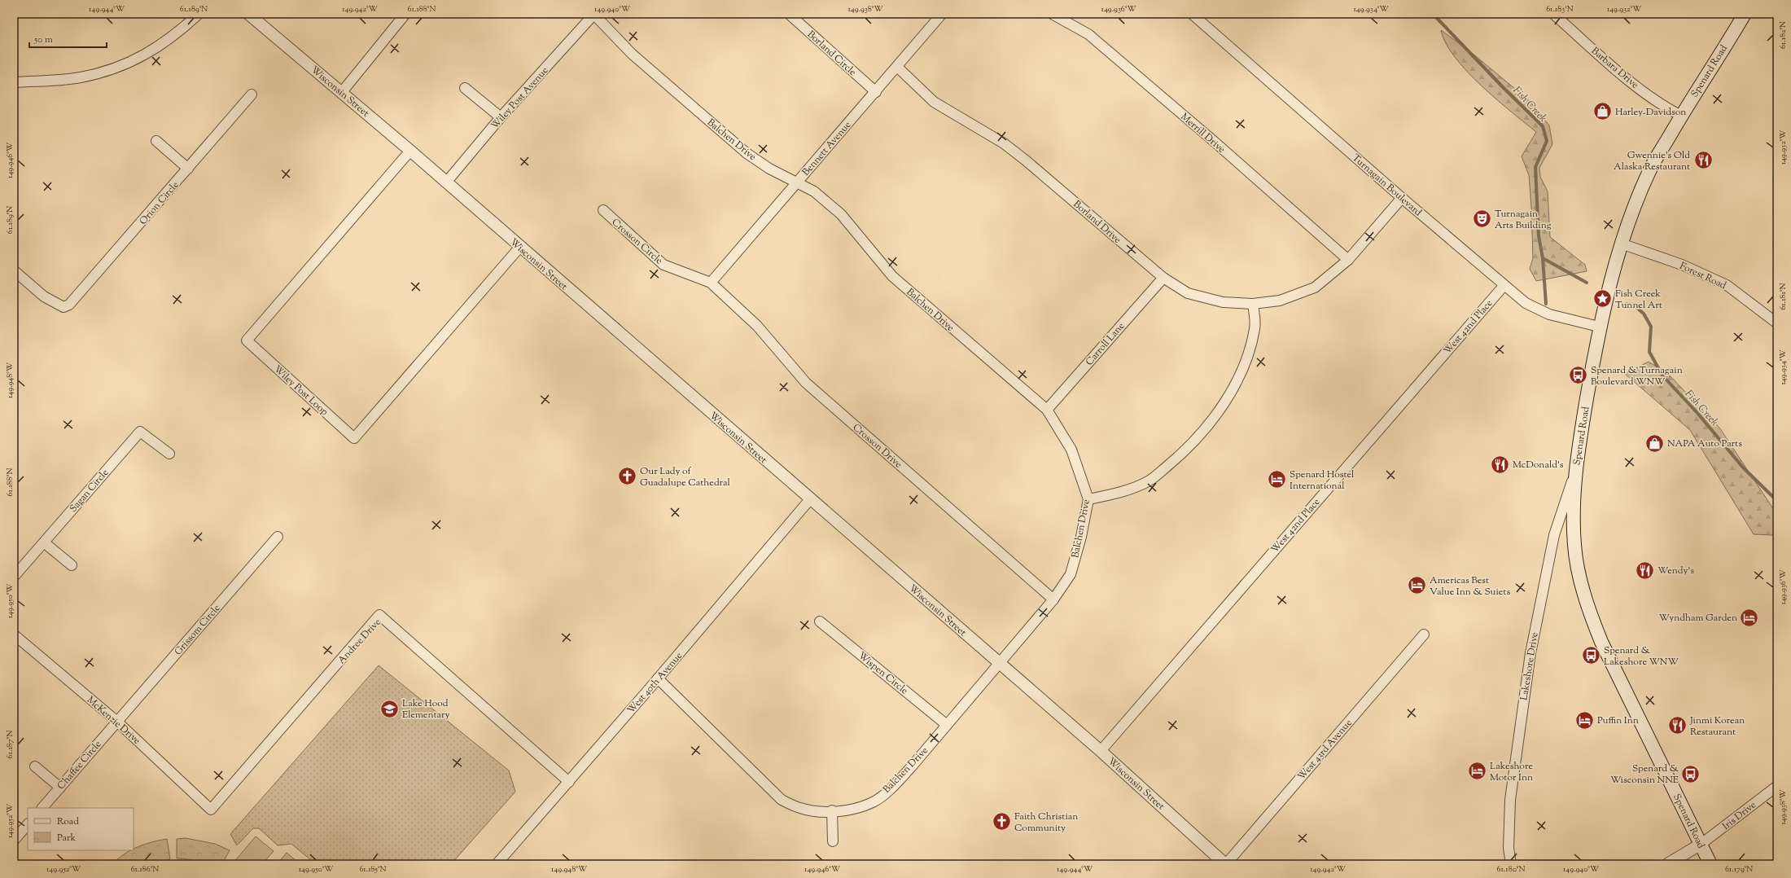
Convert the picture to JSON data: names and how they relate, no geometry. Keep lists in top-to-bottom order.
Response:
{
  "streets": {
    "main road": ["Spenard Road"],
    "street": [
      "Borland Circle",
      "Barbara Drive",
      "Wisconsin Street",
      "Wiley Post Avenue",
      "Merrill Drive",
      "Balchen Drive",
      "Bennett Avenue",
      "Turnagain Boulevard",
      "Orion Circle",
      "Borland Drive",
      "Crosson Circle",
      "Forest Road",
      "West 42nd Place",
      "Carroll Lane",
      "Wiley Post Loop",
      "Crosson Drive",
      "Sagan Circle",
      "Grissom Circle",
      "Andree Drive",
      "Lakeshore Drive",
      "Wispen Circle",
      "West 40th Avenue",
      "McKenzie Drive",
      "West 43rd Avenue",
      "Chaffee Circle",
      "Iris Drive"
    ]
  },
  "crossings": [
    ["Borland Circle", "Bennett Avenue"],
    ["Barbara Drive", "Spenard Road"],
    ["Spenard Road", "Turnagain Boulevard"],
    ["Spenard Road", "Forest Road"],
    ["Spenard Road", "Lakeshore Drive"],
    ["Spenard Road", "Iris Drive"],
    ["Wisconsin Street", "Wiley Post Avenue"],
    ["Wisconsin Street", "Balchen Drive"],
    ["Wisconsin Street", "West 42nd Place"],
    ["Wisconsin Street", "Wiley Post Loop"],
    ["Wisconsin Street", "West 40th Avenue"],
    ["Wisconsin Street", "West 43rd Avenue"],
    ["Wiley Post Avenue", "Balchen Drive"],
    ["Merrill Drive", "Borland Drive"],
    ["Balchen Drive", "Bennett Avenue"],
    ["Balchen Drive", "Carroll Lane"],
    ["Balchen Drive", "Crosson Drive"],
    ["Balchen Drive", "Wispen Circle"],
    ["Balchen Drive", "West 40th Avenue"],
    ["Bennett Avenue", "Borland Drive"],
    ["Bennett Avenue", "Crosson Circle"],
    ["Bennett Avenue", "Crosson Drive"],
    ["Turnagain Boulevard", "Borland Drive"],
    ["Turnagain Boulevard", "West 42nd Place"],
    ["Borland Drive", "Carroll Lane"],
    ["Crosson Circle", "Crosson Drive"],
    ["Grissom Circle", "McKenzie Drive"],
    ["Grissom Circle", "Chaffee Circle"],
    ["Andree Drive", "West 40th Avenue"],
    ["Andree Drive", "McKenzie Drive"],
    ["McKenzie Drive", "Chaffee Circle"]
  ],
  "water": ["Fish Creek"],
  "places": {
    "shop": ["Harley-Davidson", "NAPA Auto Parts"],
    "restaurant": [
      "Gwennie's Old Alaska Restaurant",
      "McDonald's",
      "Wendy's",
      "Jinmi Korean Restaurant"
    ],
    "theatre": ["Turnagain Arts Building"],
    "place": ["Fish Creek Tunnel Art"],
    "bus stop": ["Spenard & Turnagain Boulevard WNW", "Spenard & Lakeshore WNW", "Spenard & Wisconsin NNE"],
    "church": ["Our Lady of Guadalupe Cathedral", "Faith Christian Community"],
    "hotel": [
      "Spenard Hostel International",
      "Americas Best Value Inn & Suiets",
      "Wyndham Garden",
      "Puffin Inn",
      "Lakeshore Motor Inn"
    ],
    "school or university": ["Lake Hood Elementary"]
  },
  "legend": ["Road", "Park"],
  "scale_bar": "50 m",
  "coordinates": [
    "149.944°W",
    "61.189°N",
    "149.942°W",
    "61.188°N",
    "149.940°W",
    "149.938°W",
    "149.936°W",
    "149.934°W",
    "61.183°N",
    "149.932°W",
    "61.182°N",
    "149.946°W",
    "61.181°N",
    "149.948°W",
    "149.950°W",
    "61.187°N",
    "149.952°W",
    "61.186°N",
    "61.185°N",
    "61.180°N",
    "61.179°N"
  ]
}
